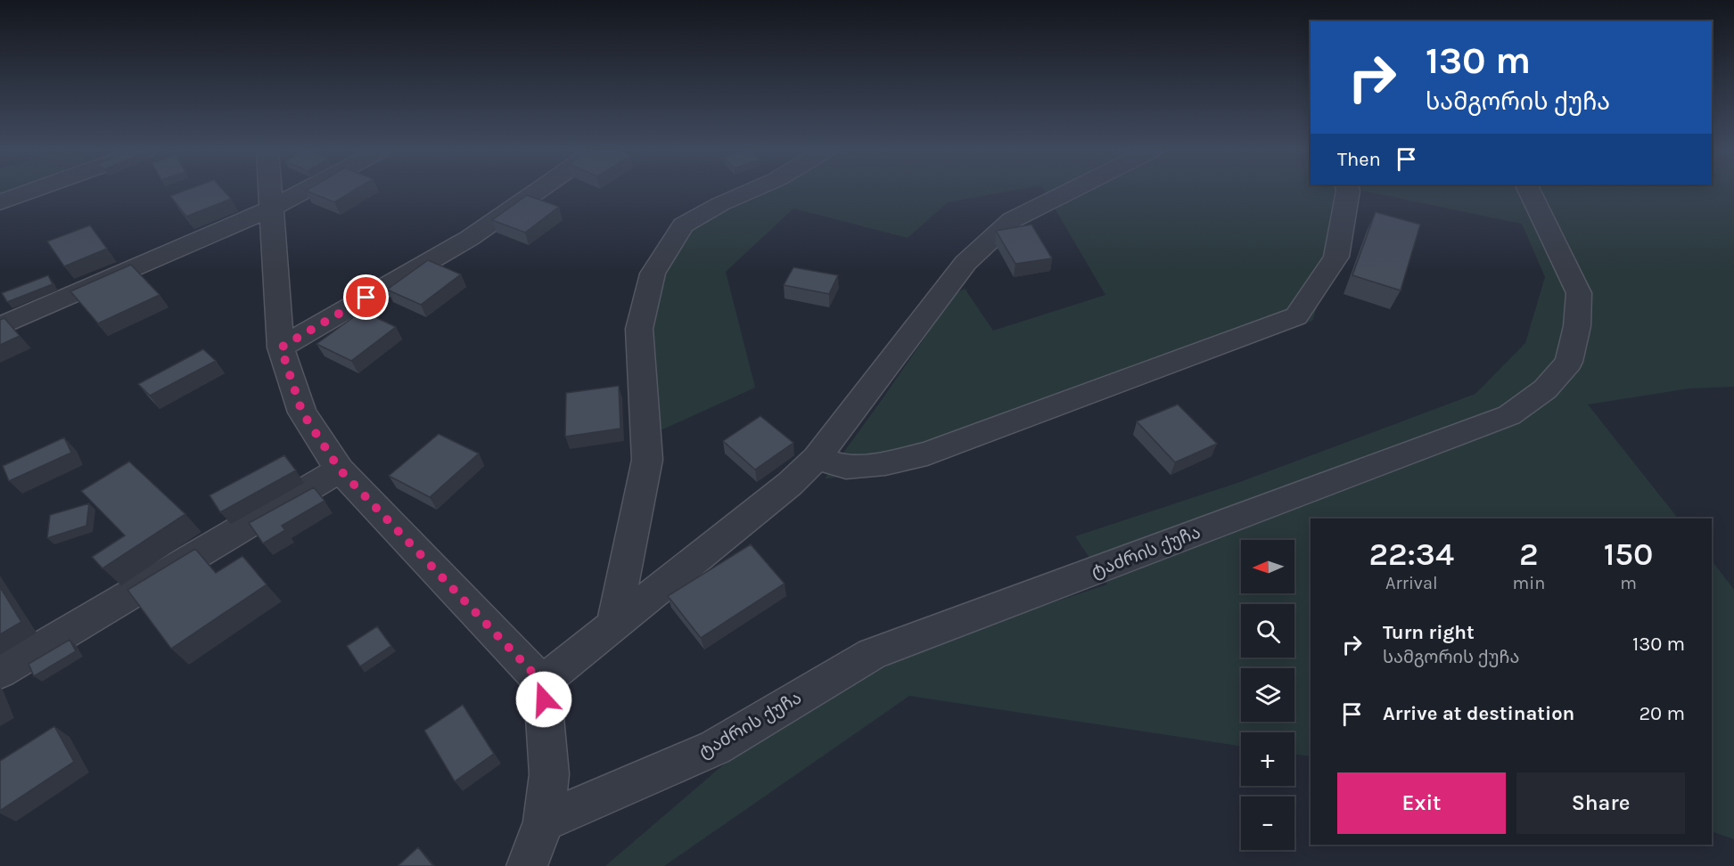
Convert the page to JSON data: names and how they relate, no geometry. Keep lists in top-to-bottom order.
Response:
{
  "streets": {
    "street": ["ტაძრის ქუჩა"]
  },
  "north": "left",
  "page": {
    "turn": ["130 m", "სამგორის ქუჩა"],
    "then": "Then",
    "eta": [
      "22:34",
      "Arrival",
      "2",
      "min",
      "150",
      "m"
    ],
    "map_buttons": ["+", "−"],
    "list": [
      {
        "name": "Turn right",
        "note": "სამგორის ქუჩა",
        "value": "130 m"
      },
      {
        "name": "Arrive at destination",
        "value": "20 m"
      }
    ],
    "buttons": ["Exit", "Share"]
  }
}
